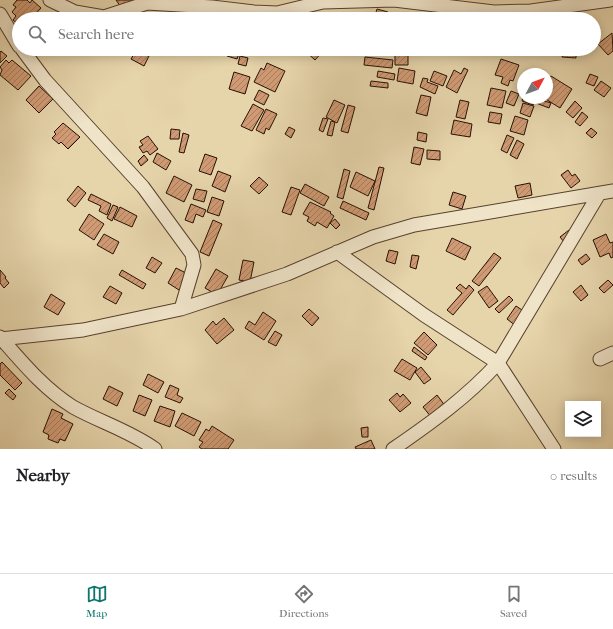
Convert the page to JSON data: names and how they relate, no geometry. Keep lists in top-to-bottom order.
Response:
{
  "north": "top right",
  "page": {
    "search": "Search here",
    "heading": ["Nearby", "0 results"],
    "nav": ["Map", "Directions", "Saved"]
  }
}
